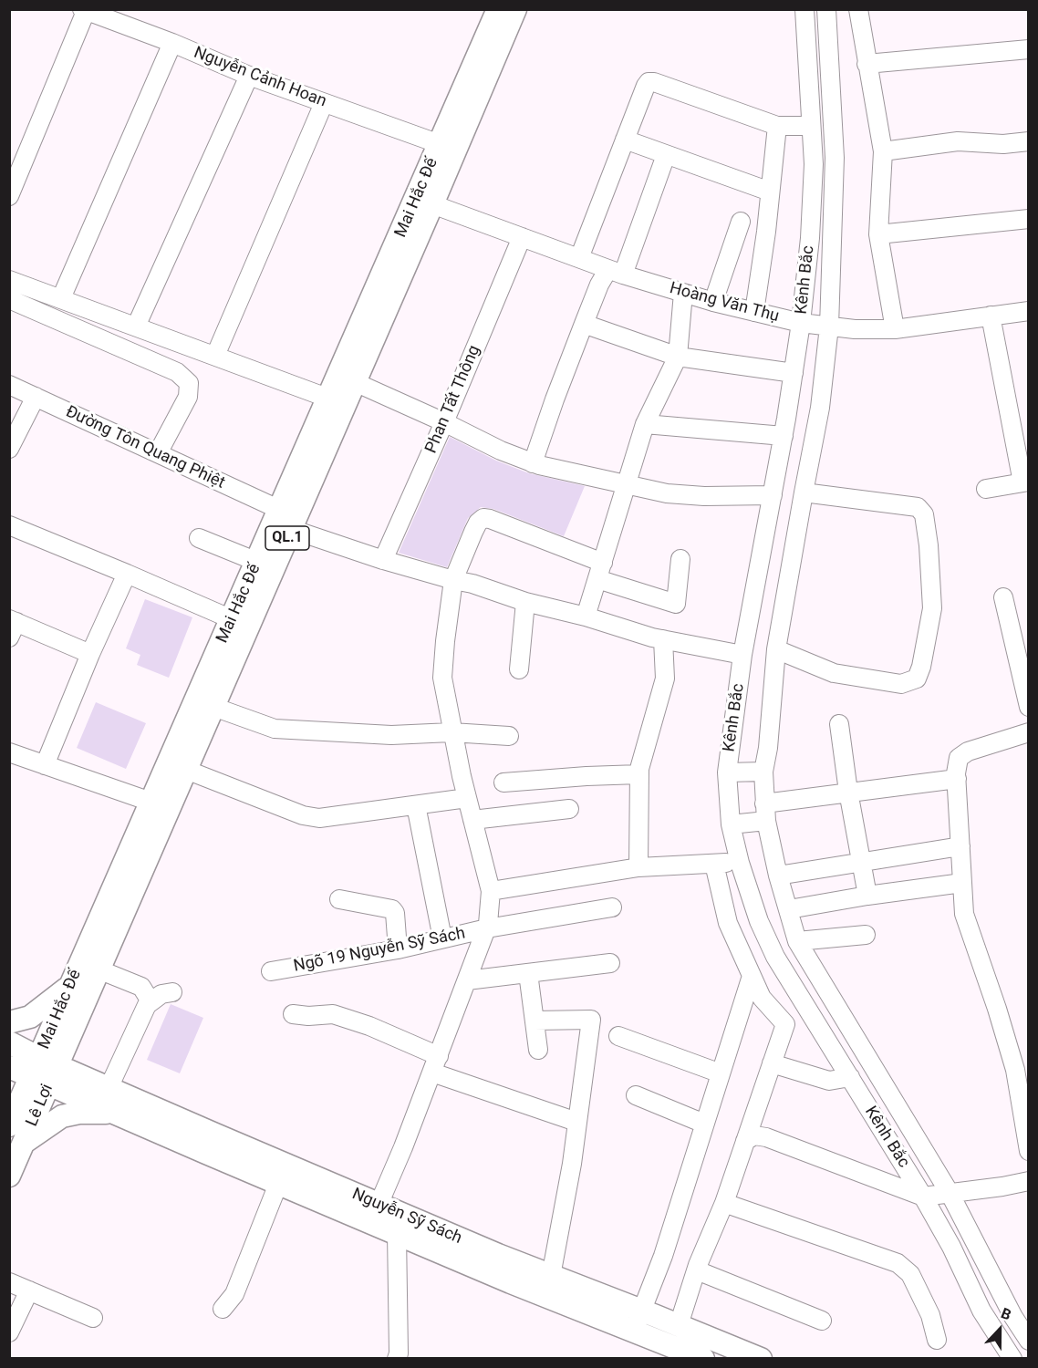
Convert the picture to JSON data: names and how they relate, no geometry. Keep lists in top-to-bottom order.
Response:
{
  "streets": {
    "main road": [
      "Mai Hắc Đế",
      "QL.1",
      "Lê Lợi",
      "Nguyễn Sỹ Sách"
    ],
    "street": [
      "Nguyễn Cảnh Hoan",
      "Kênh Bắc",
      "Hoàng Văn Thụ",
      "Phan Tất Thông",
      "Đường Tôn Quang Phiệt",
      "Ngõ 19 Nguyễn Sỹ Sách"
    ]
  },
  "crossings": [
    ["Nguyễn Cảnh Hoan", "Mai Hắc Đế"],
    ["Mai Hắc Đế", "Hoàng Văn Thụ"],
    ["Mai Hắc Đế", "Đường Tôn Quang Phiệt"],
    ["Mai Hắc Đế", "Lê Lợi"],
    ["Mai Hắc Đế", "Nguyễn Sỹ Sách"],
    ["Kênh Bắc", "Hoàng Văn Thụ"],
    ["Hoàng Văn Thụ", "Phan Tất Thông"],
    ["Lê Lợi", "Nguyễn Sỹ Sách"]
  ],
  "north": "top"
}
